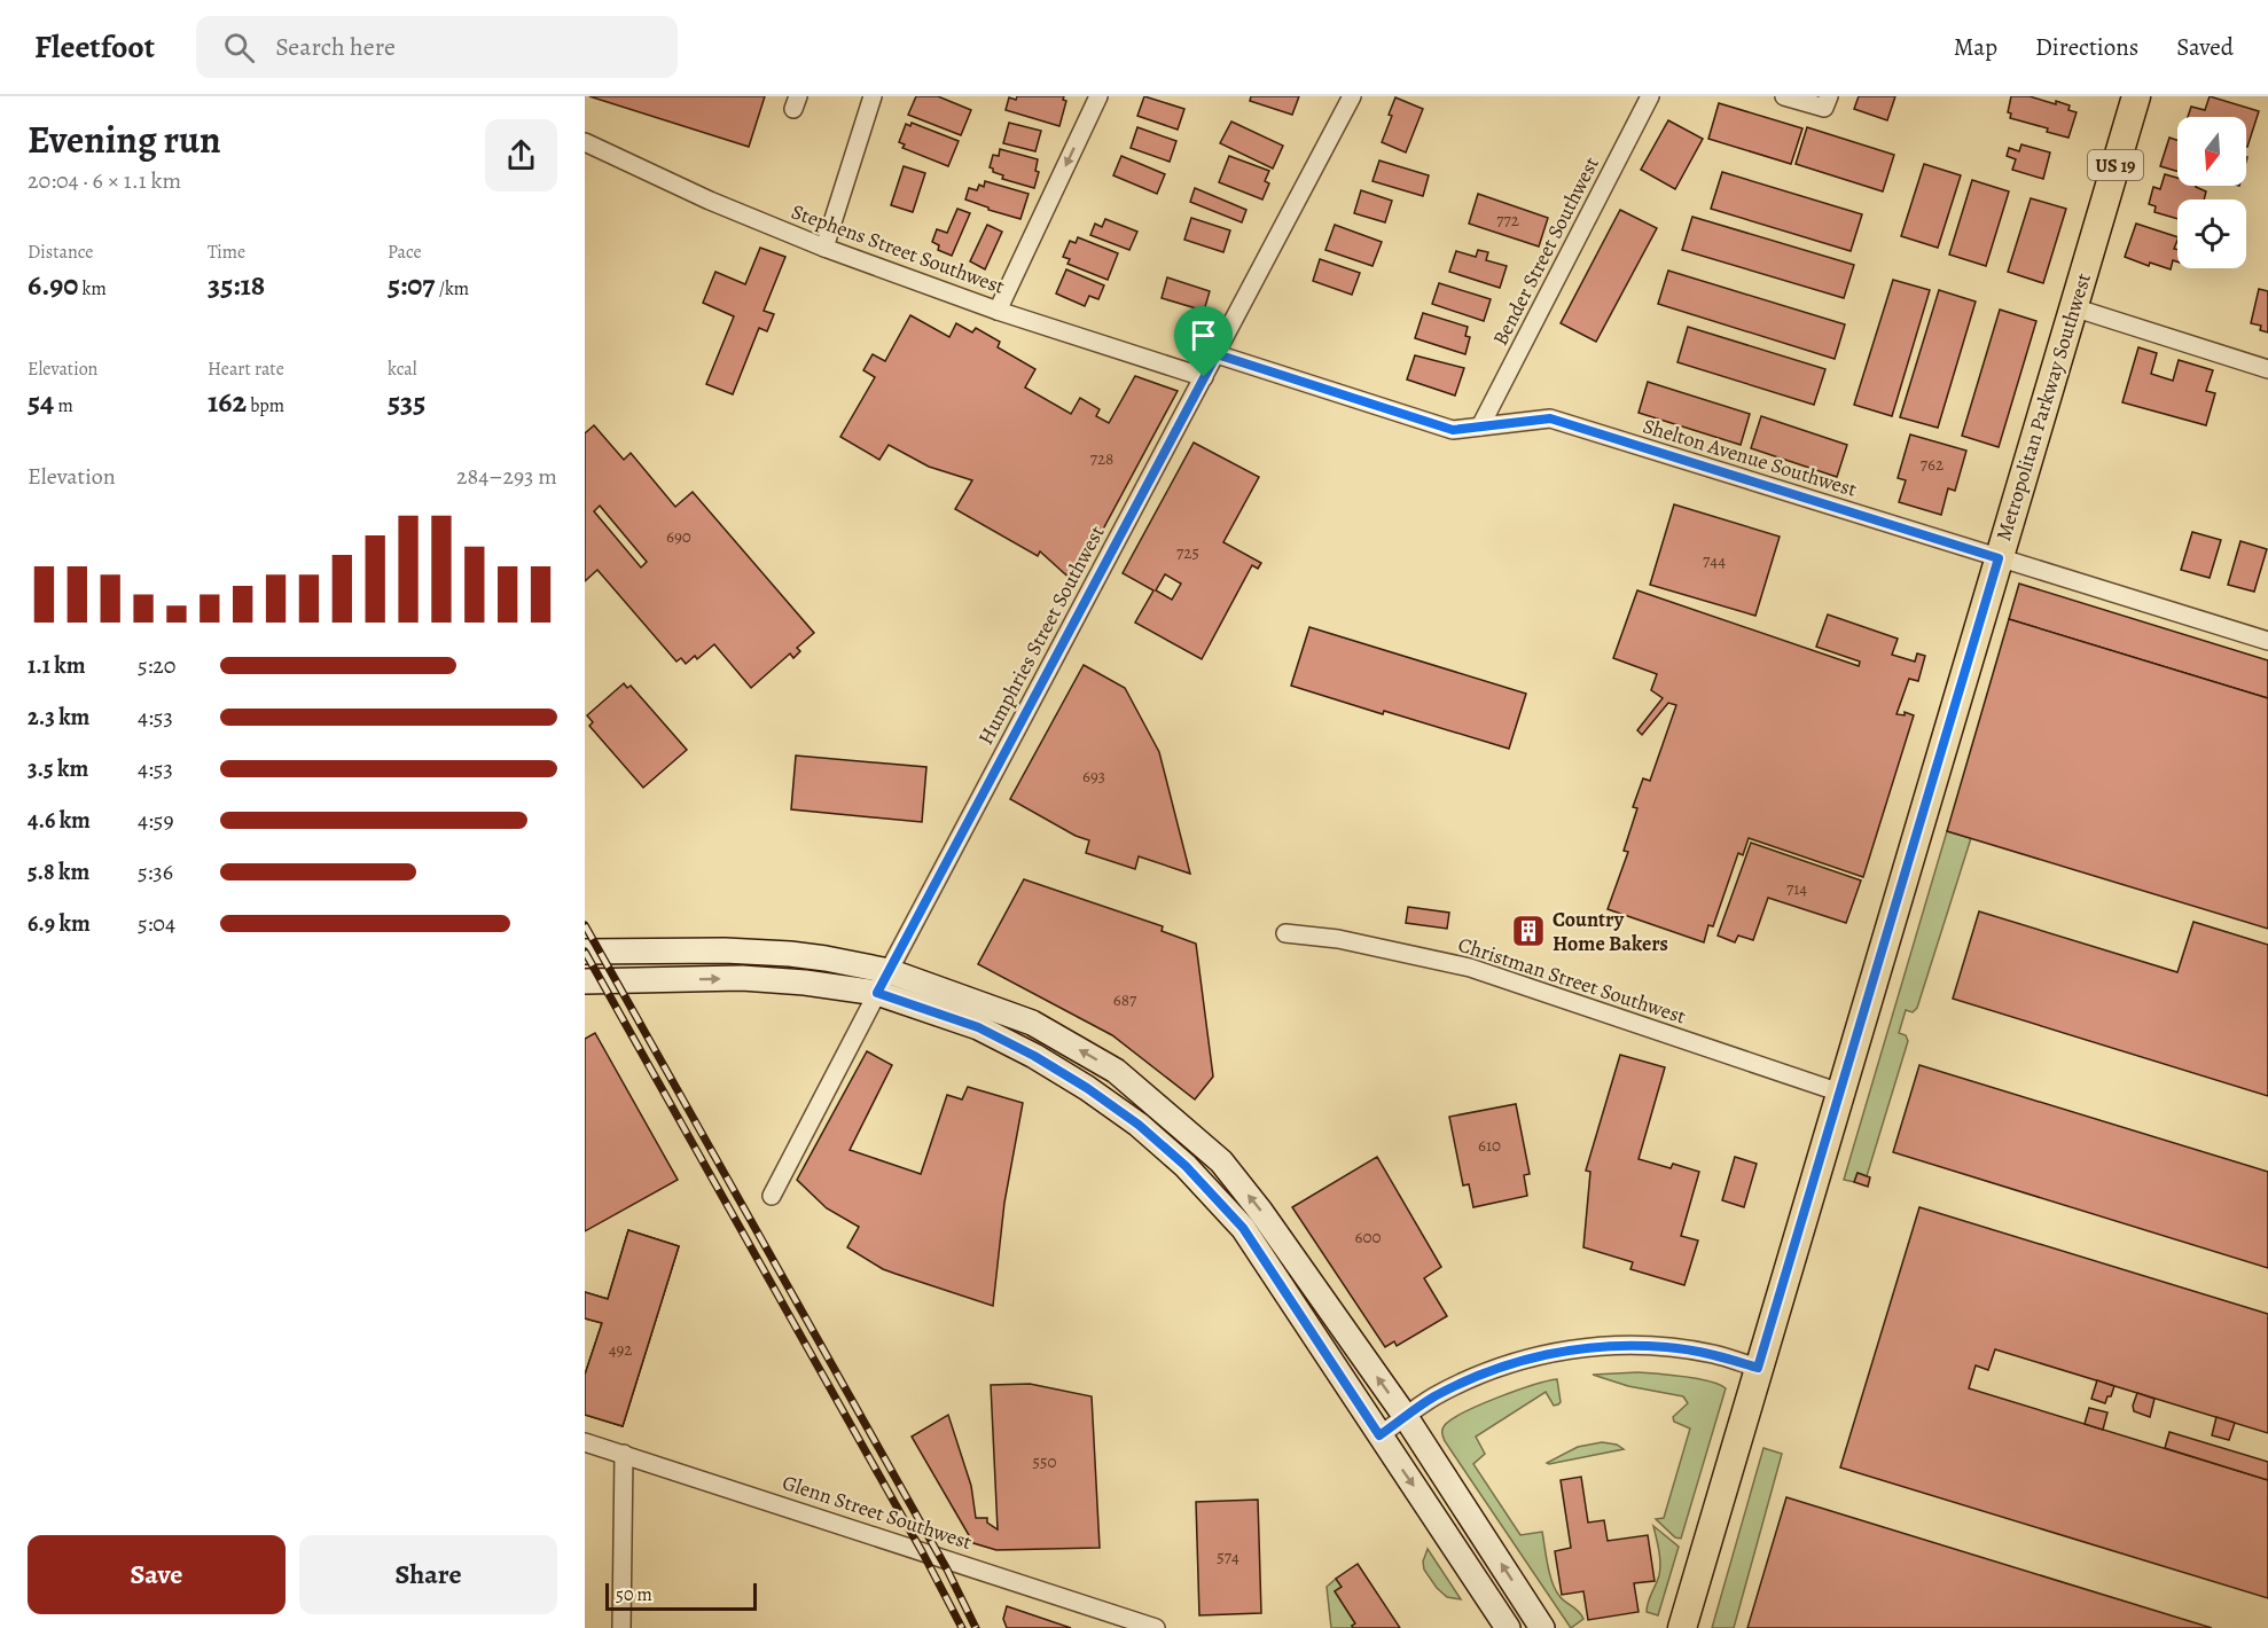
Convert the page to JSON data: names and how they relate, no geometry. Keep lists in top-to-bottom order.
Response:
{
  "streets": {
    "main road": ["US 19", "Metropolitan Parkway Southwest"],
    "street": [
      "Stephens Street Southwest",
      "Bender Street Southwest",
      "Shelton Avenue Southwest",
      "Humphries Street Southwest",
      "Christman Street Southwest",
      "Glenn Street Southwest"
    ]
  },
  "crossings": [
    ["Stephens Street Southwest", "Humphries Street Southwest"],
    ["Bender Street Southwest", "Shelton Avenue Southwest"],
    ["Metropolitan Parkway Southwest", "Shelton Avenue Southwest"],
    ["Metropolitan Parkway Southwest", "Christman Street Southwest"],
    ["Shelton Avenue Southwest", "Humphries Street Southwest"]
  ],
  "places": {
    "building": ["Country Home Bakers"]
  },
  "house_numbers": [
    "772",
    "728",
    "762",
    "690",
    "725",
    "744",
    "693",
    "714",
    "687",
    "610",
    "600",
    "492",
    "550",
    "574"
  ],
  "scale_bar": "50 m",
  "north": "bottom",
  "page": {
    "header": "Fleetfoot",
    "search": "Search here",
    "nav": ["Map", "Directions", "Saved"],
    "heading": ["Evening run", "20:04 · 6 × 1.1 km"],
    "stats": [
      ["Distance", "6.90 km"],
      ["Time", "35:18"],
      ["Pace", "5:07 /km"],
      ["Elevation", "54 m"],
      ["Heart rate", "162 bpm"],
      ["kcal", "535"]
    ],
    "chart": ["Elevation", "284–293 m"],
    "list": [
      {
        "name": "1.1 km",
        "note": "5:20"
      },
      {
        "name": "2.3 km",
        "note": "4:53"
      },
      {
        "name": "3.5 km",
        "note": "4:53"
      },
      {
        "name": "4.6 km",
        "note": "4:59"
      },
      {
        "name": "5.8 km",
        "note": "5:36"
      },
      {
        "name": "6.9 km",
        "note": "5:04"
      }
    ],
    "buttons": ["Save", "Share"],
    "scale": "50 m"
  }
}
